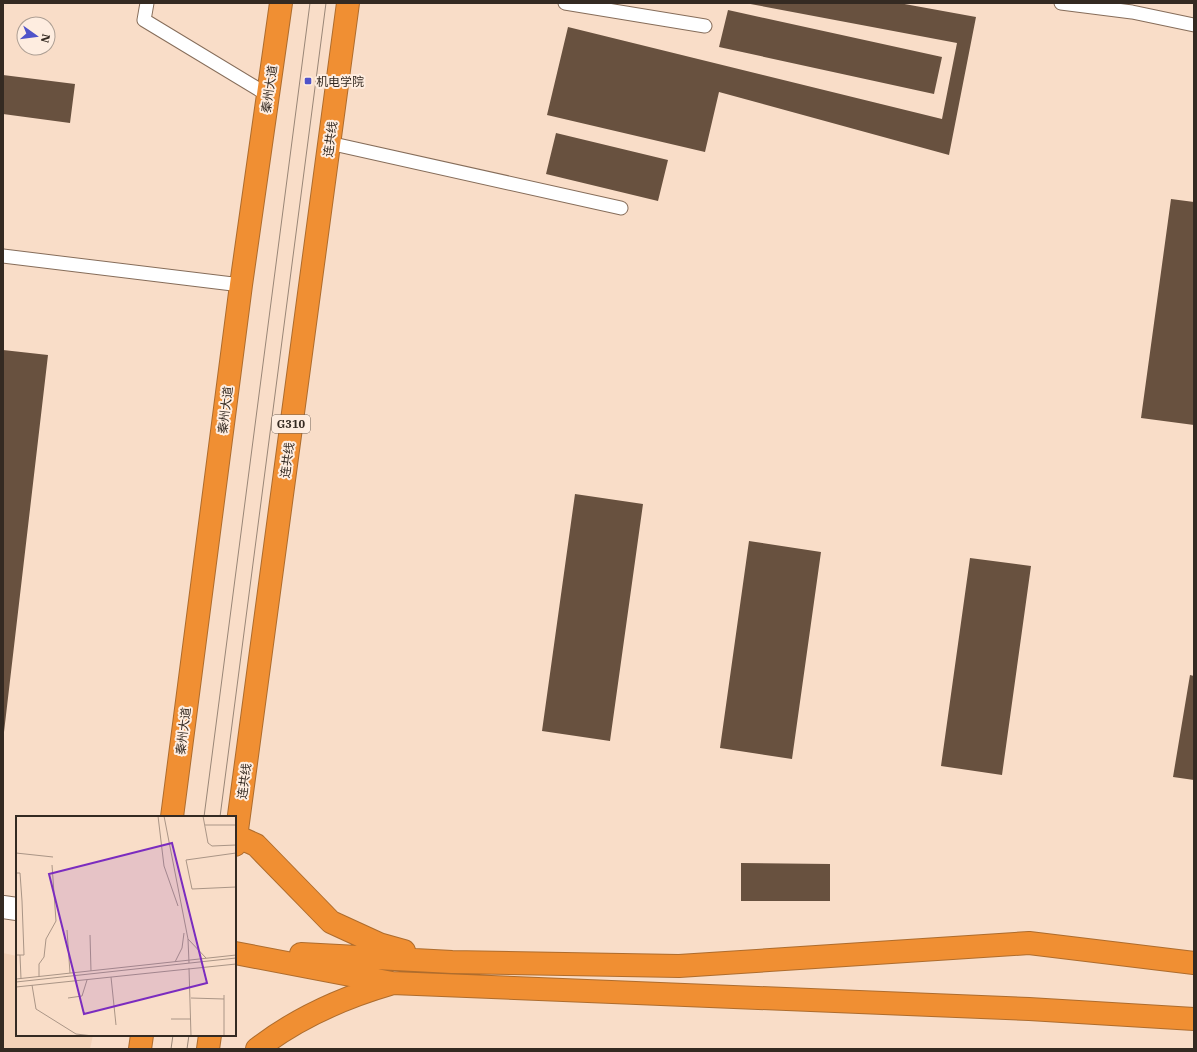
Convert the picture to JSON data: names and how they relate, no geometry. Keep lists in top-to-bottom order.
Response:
{
  "streets": {
    "highway": ["秦州大道", "连共线", "G310"]
  },
  "places": {
    "transit": ["机电学院"]
  },
  "north": "right"
}
